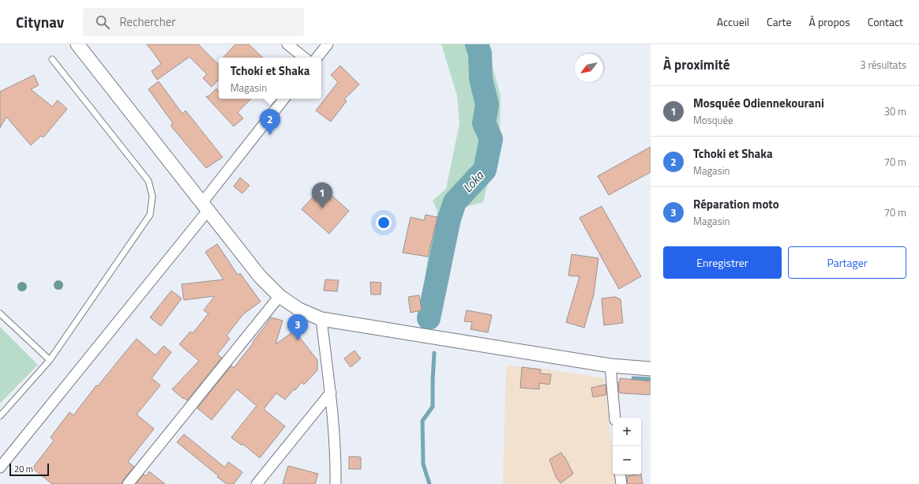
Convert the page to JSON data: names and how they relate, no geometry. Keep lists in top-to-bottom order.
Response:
{
  "water": ["Loka"],
  "scale_bar": "20 m",
  "north": "bottom left",
  "page": {
    "header": "Citynav",
    "search": "Rechercher",
    "nav": [
      "Accueil",
      "Carte",
      "À propos",
      "Contact"
    ],
    "heading": ["À proximité", "3 résultats"],
    "popup": ["Tchoki et Shaka", "Magasin"],
    "list": [
      {
        "mark": "1",
        "name": "Mosquée Odiennekourani",
        "note": "Mosquée",
        "value": "30 m"
      },
      {
        "mark": "2",
        "name": "Tchoki et Shaka",
        "note": "Magasin",
        "value": "70 m"
      },
      {
        "mark": "3",
        "name": "Réparation moto",
        "note": "Magasin",
        "value": "70 m"
      }
    ],
    "pins": ["2", "1", "3"],
    "buttons": ["Enregistrer", "Partager"],
    "map_buttons": ["+", "−"],
    "scale": "20 m"
  }
}
